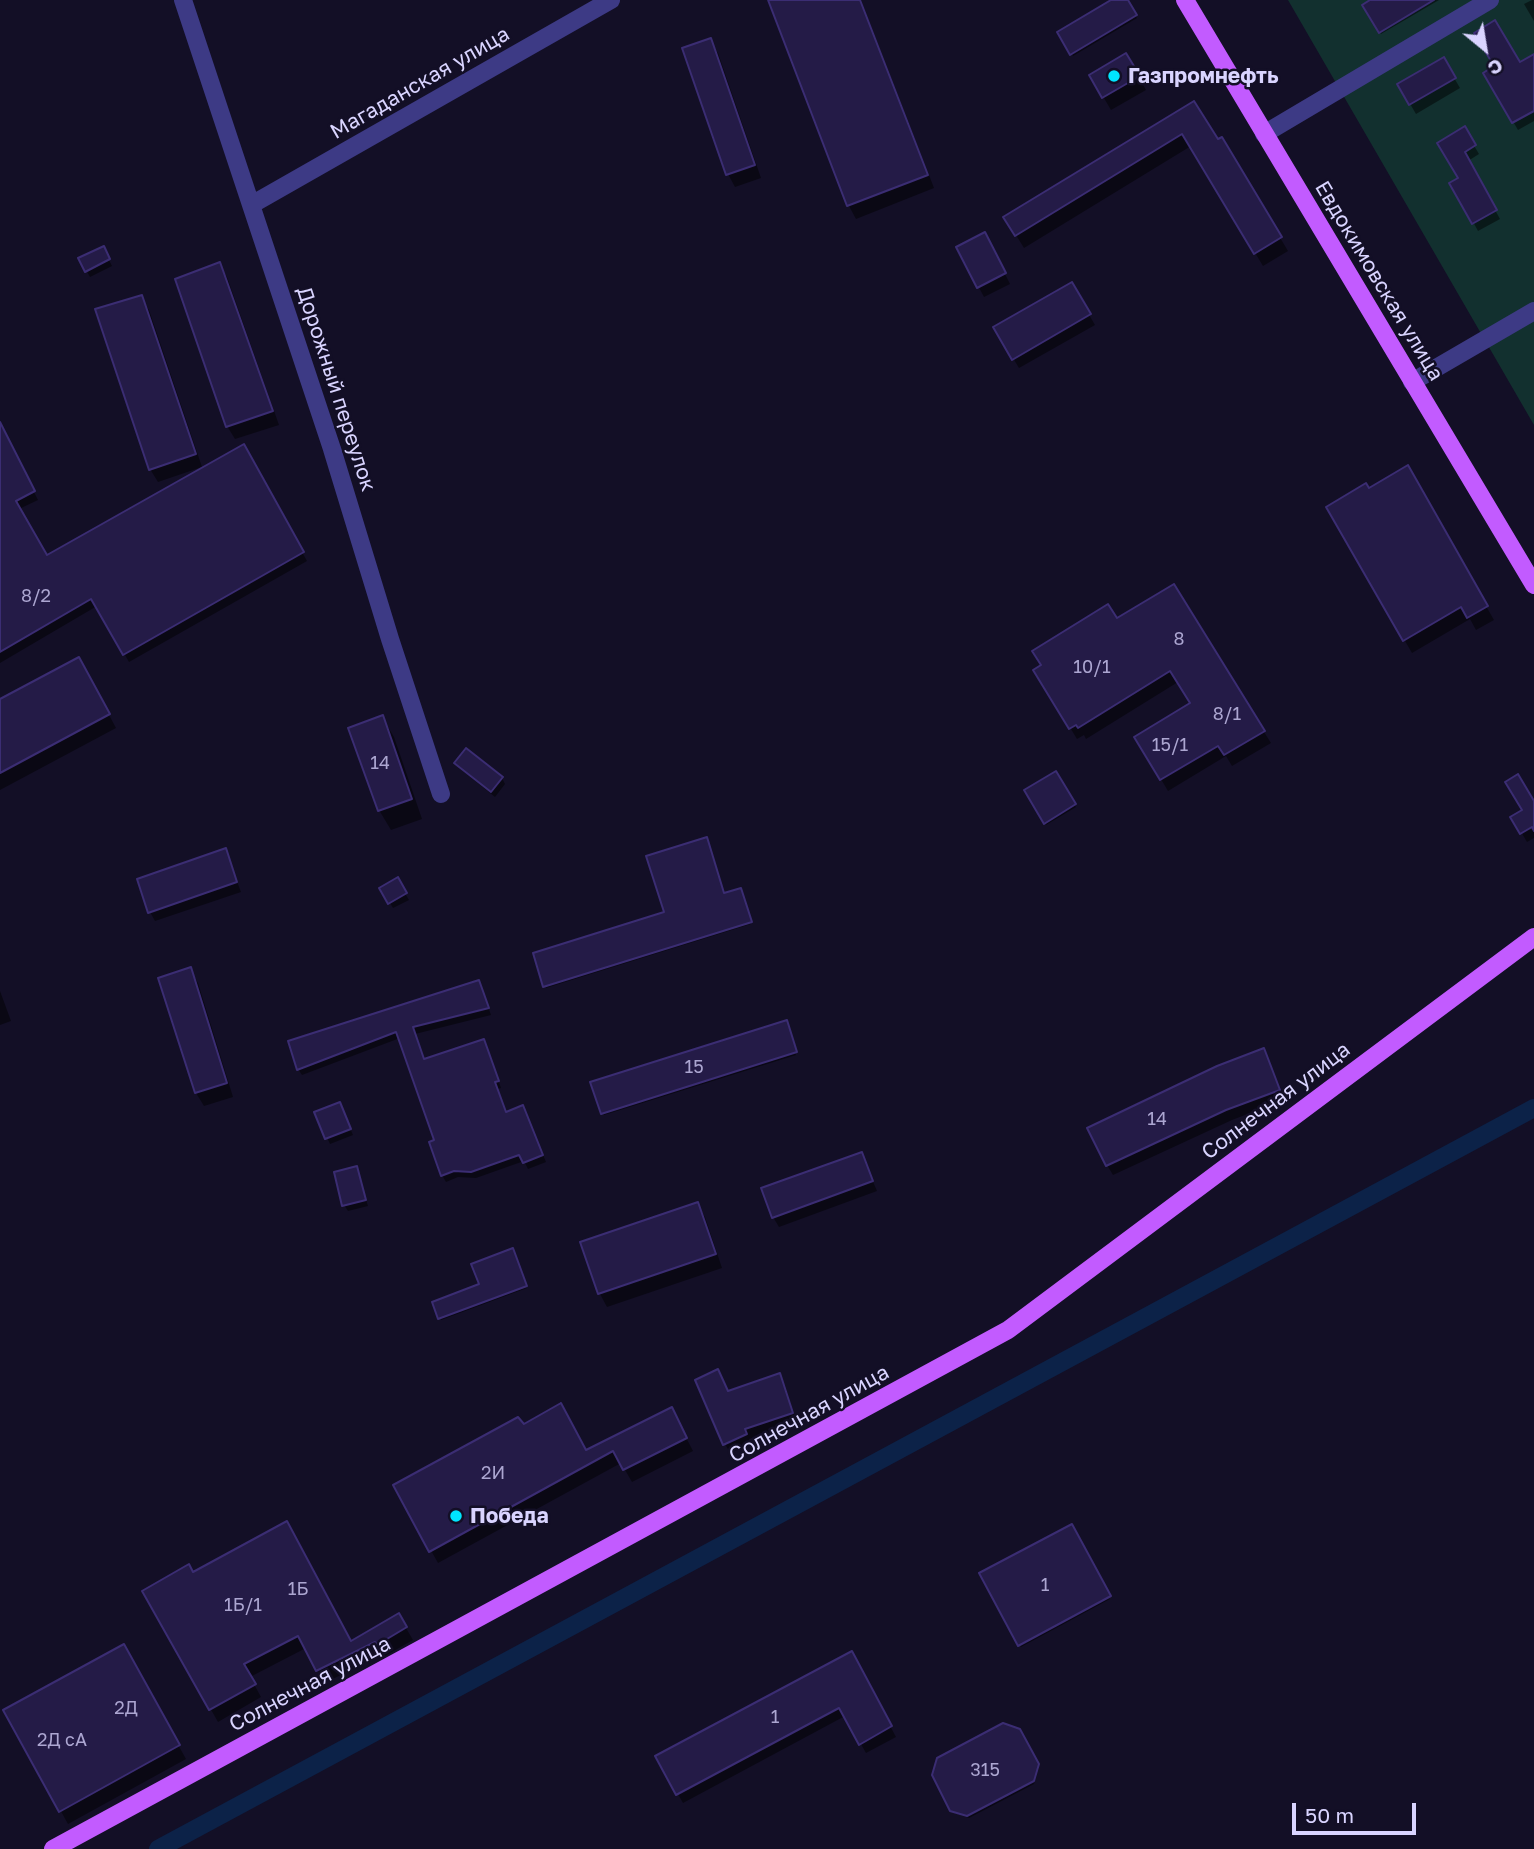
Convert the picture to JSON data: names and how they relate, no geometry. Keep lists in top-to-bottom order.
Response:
{
  "streets": {
    "main road": ["Евдокимовская улица", "Солнечная улица"],
    "street": ["Магаданская улица", "Дорожный переулок"]
  },
  "crossings": [
    ["Магаданская улица", "Дорожный переулок"]
  ],
  "places": ["Газпромнефть", "Победа"],
  "house_numbers": [
    "8/2",
    "8",
    "10/1",
    "8/1",
    "15/1",
    "14",
    "15",
    "14",
    "2И",
    "1",
    "1Б",
    "1Б/1",
    "2Д",
    "1",
    "2Д сА",
    "315"
  ],
  "scale_bar": "50 m",
  "north": "bottom right"
}
